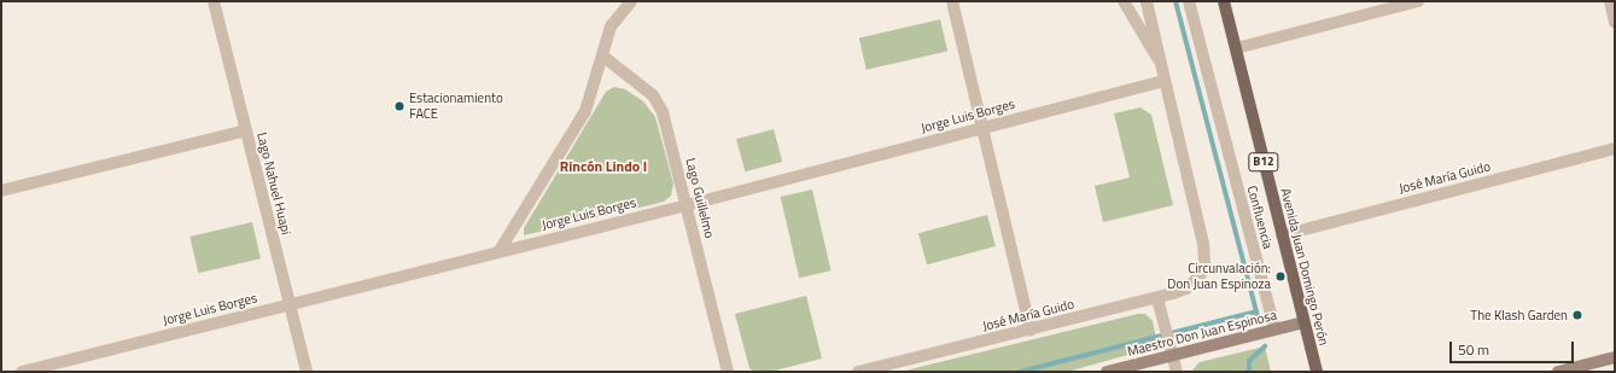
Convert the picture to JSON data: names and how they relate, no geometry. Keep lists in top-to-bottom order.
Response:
{
  "streets": {
    "main road": ["B12", "Avenida Juan Domingo Perón", "Maestro Don Juan Espinosa"],
    "street": [
      "Jorge Luis Borges",
      "José María Guido",
      "Lago Nahuel Huapi",
      "Lago Guillelmo",
      "Confluencia"
    ]
  },
  "crossings": [
    ["Jorge Luis Borges", "José María Guido"],
    ["Jorge Luis Borges", "Lago Nahuel Huapi"],
    ["Jorge Luis Borges", "Lago Guillelmo"],
    ["José María Guido", "Avenida Juan Domingo Perón"],
    ["Confluencia", "Maestro Don Juan Espinosa"],
    ["Avenida Juan Domingo Perón", "Maestro Don Juan Espinosa"]
  ],
  "districts": ["Rincón Lindo I"],
  "places": ["Estacionamiento FACE", "Circunvalación: Don Juan Espinoza", "The Klash Garden"],
  "scale_bar": "50 m"
}
